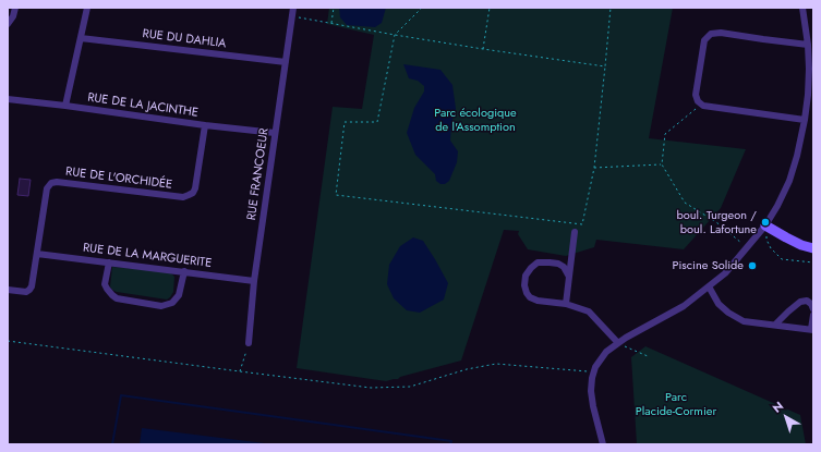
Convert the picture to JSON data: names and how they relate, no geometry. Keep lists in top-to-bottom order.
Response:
{
  "streets": {
    "street": [
      "RUE DU DAHLIA",
      "RUE DE LA JACINTHE",
      "RUE FRANCOEUR",
      "RUE DE L'ORCHIDÉE",
      "RUE DE LA MARGUERITE"
    ]
  },
  "crossings": [
    ["RUE DU DAHLIA", "RUE FRANCOEUR"],
    ["RUE DE LA JACINTHE", "RUE FRANCOEUR"],
    ["RUE DE LA JACINTHE", "RUE DE L'ORCHIDÉE"],
    ["RUE FRANCOEUR", "RUE DE LA MARGUERITE"],
    ["RUE DE L'ORCHIDÉE", "RUE DE LA MARGUERITE"]
  ],
  "parks": ["Parc écologique de l'Assomption", "Parc Placide-Cormier"],
  "places": ["boul. Turgeon / boul. Lafortune", "Piscine Solide"],
  "north": "top left"
}
